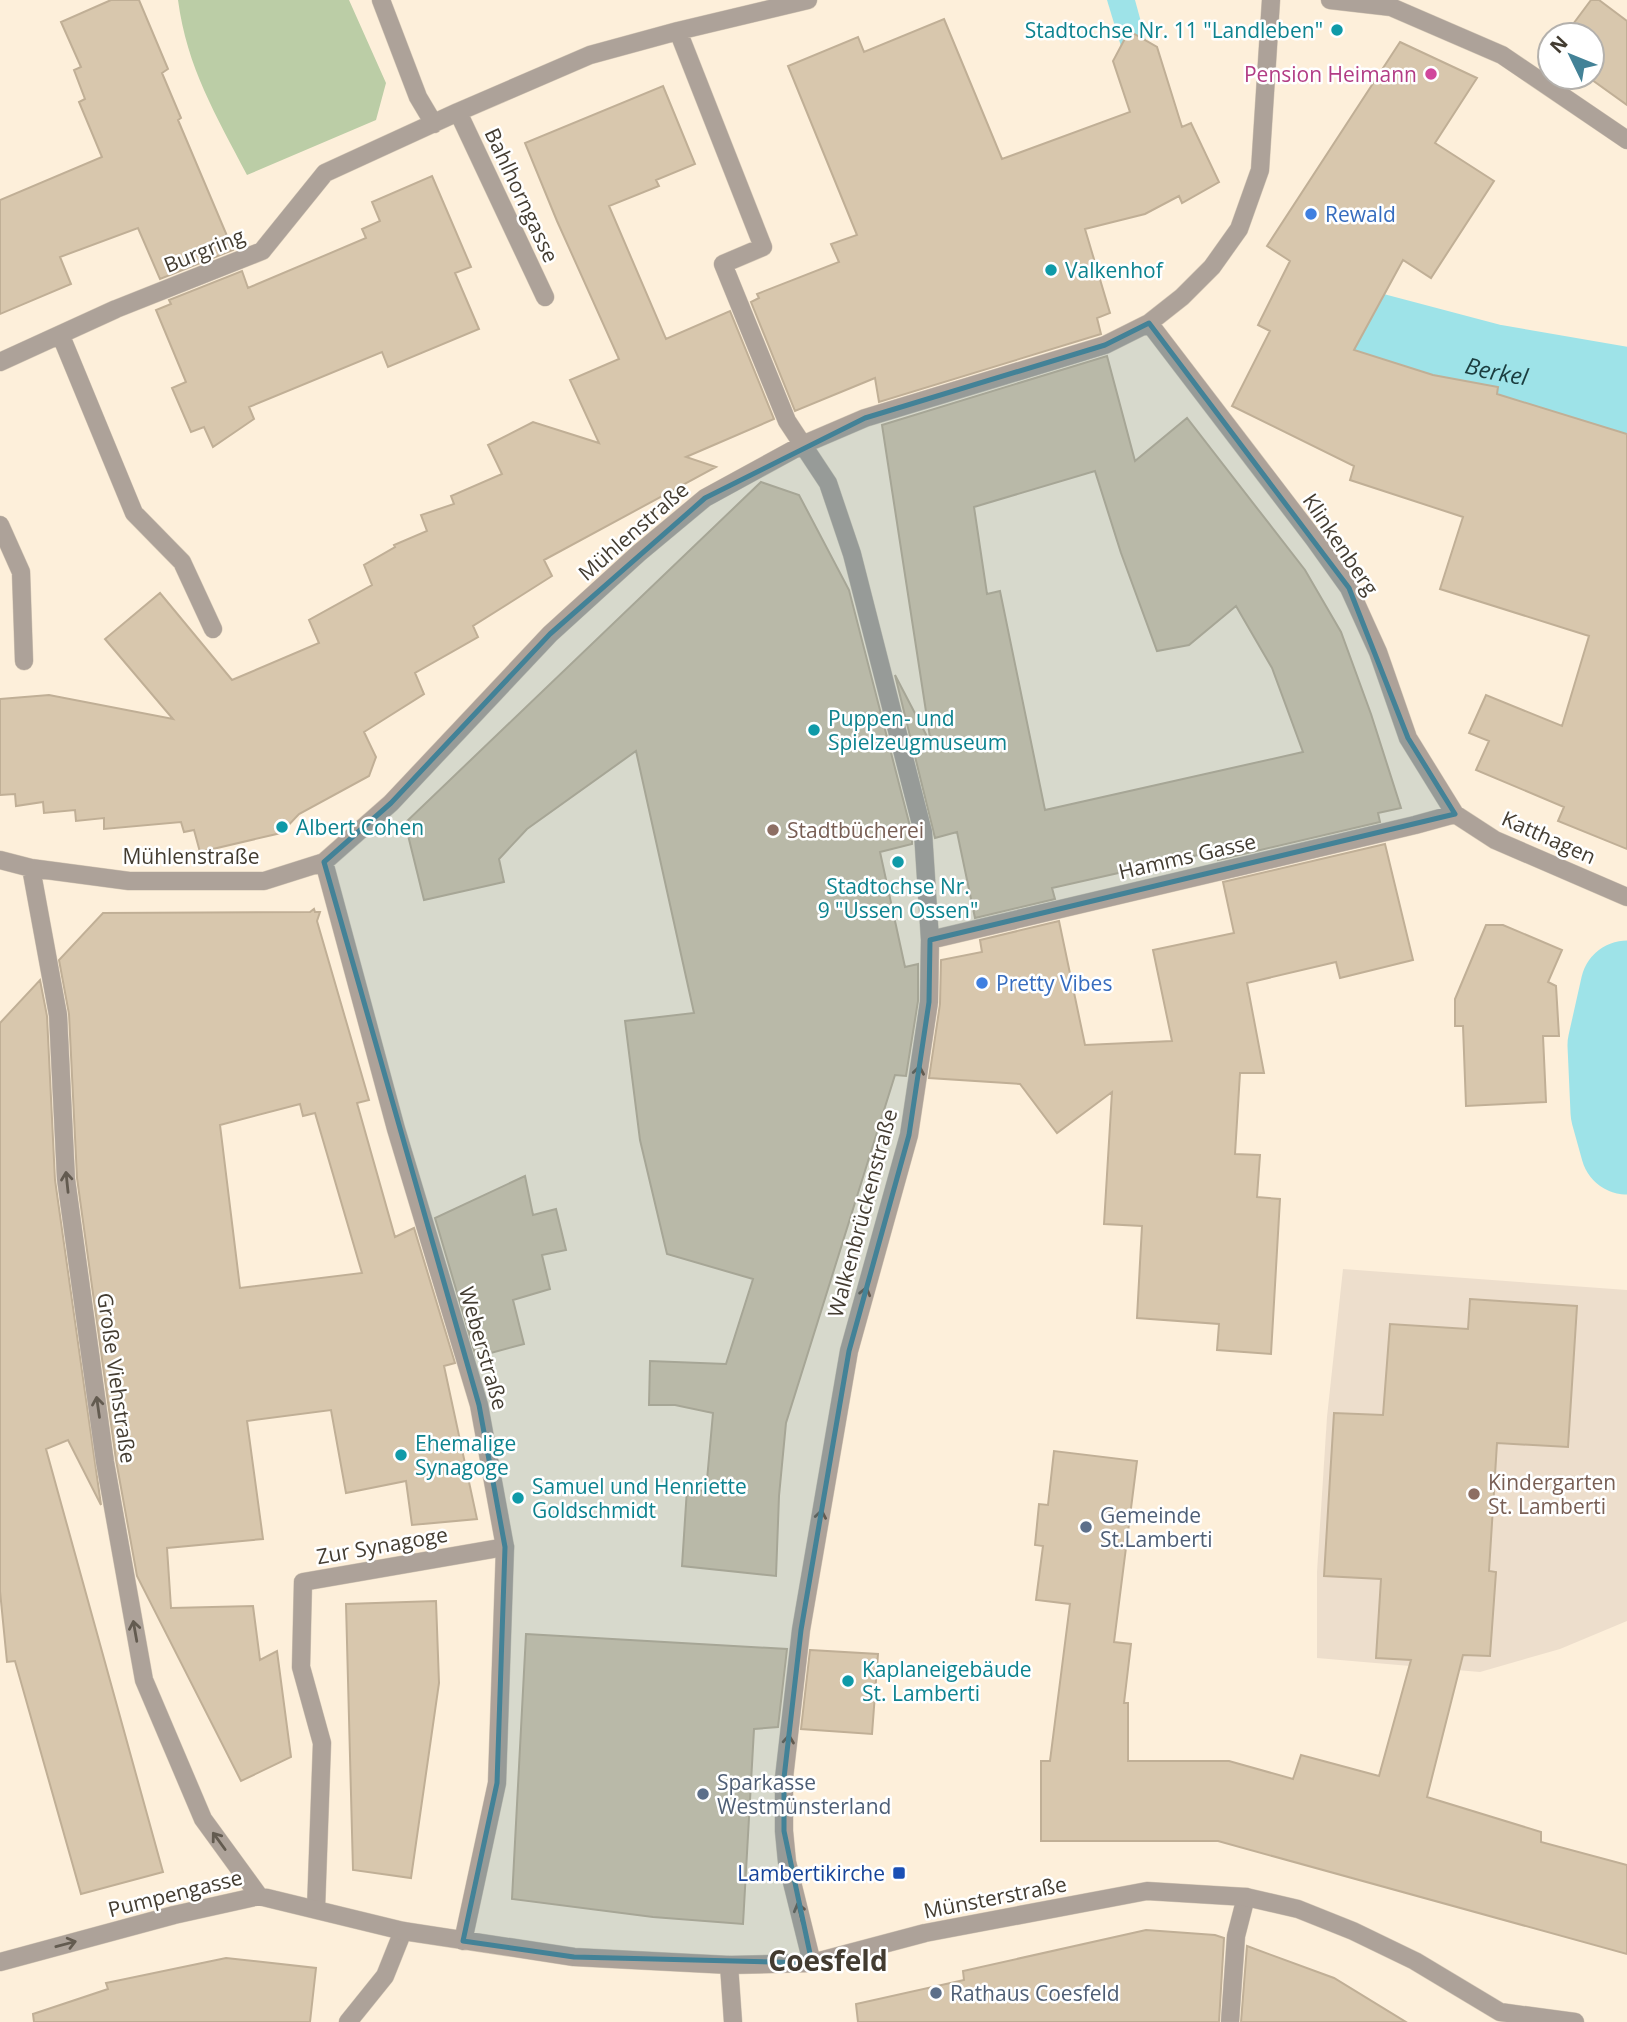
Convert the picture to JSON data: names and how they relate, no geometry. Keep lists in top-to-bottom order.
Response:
{
  "streets": {
    "street": [
      "Bahlhorngasse",
      "Burgring",
      "Mühlenstraße",
      "Klinkenberg",
      "Katthagen",
      "Hamms Gasse",
      "Walkenbrückenstraße",
      "Weberstraße",
      "Große Viehstraße",
      "Zur Synagoge",
      "Pumpengasse",
      "Münsterstraße"
    ]
  },
  "crossings": [
    ["Bahlhorngasse", "Burgring"],
    ["Burgring", "Walkenbrückenstraße"],
    ["Mühlenstraße", "Klinkenberg"],
    ["Mühlenstraße", "Walkenbrückenstraße"],
    ["Mühlenstraße", "Weberstraße"],
    ["Mühlenstraße", "Große Viehstraße"],
    ["Klinkenberg", "Katthagen"],
    ["Klinkenberg", "Hamms Gasse"],
    ["Katthagen", "Hamms Gasse"],
    ["Hamms Gasse", "Walkenbrückenstraße"],
    ["Walkenbrückenstraße", "Münsterstraße"],
    ["Weberstraße", "Zur Synagoge"],
    ["Weberstraße", "Münsterstraße"],
    ["Große Viehstraße", "Pumpengasse"],
    ["Zur Synagoge", "Pumpengasse"],
    ["Pumpengasse", "Münsterstraße"]
  ],
  "one_way": ["Walkenbrückenstraße", "Große Viehstraße", "Pumpengasse"],
  "districts": ["Coesfeld"],
  "water": ["Berkel"],
  "places": {
    "other": [
      "Stadtochse Nr. 11 \"Landleben\"",
      "Pension Heimann",
      "Rewald",
      "Valkenhof",
      "Puppen- und Spielzeugmuseum",
      "Albert Cohen",
      "Stadtbücherei",
      "Stadtochse Nr. 9 \"Ussen Ossen\"",
      "Pretty Vibes",
      "Ehemalige Synagoge",
      "Kindergarten St. Lamberti",
      "Samuel und Henriette Goldschmidt",
      "Gemeinde St.Lamberti",
      "Kaplaneigebäude St. Lamberti",
      "Sparkasse Westmünsterland",
      "Rathaus Coesfeld"
    ],
    "transit": ["Lambertikirche"]
  },
  "north": "top left"
}
